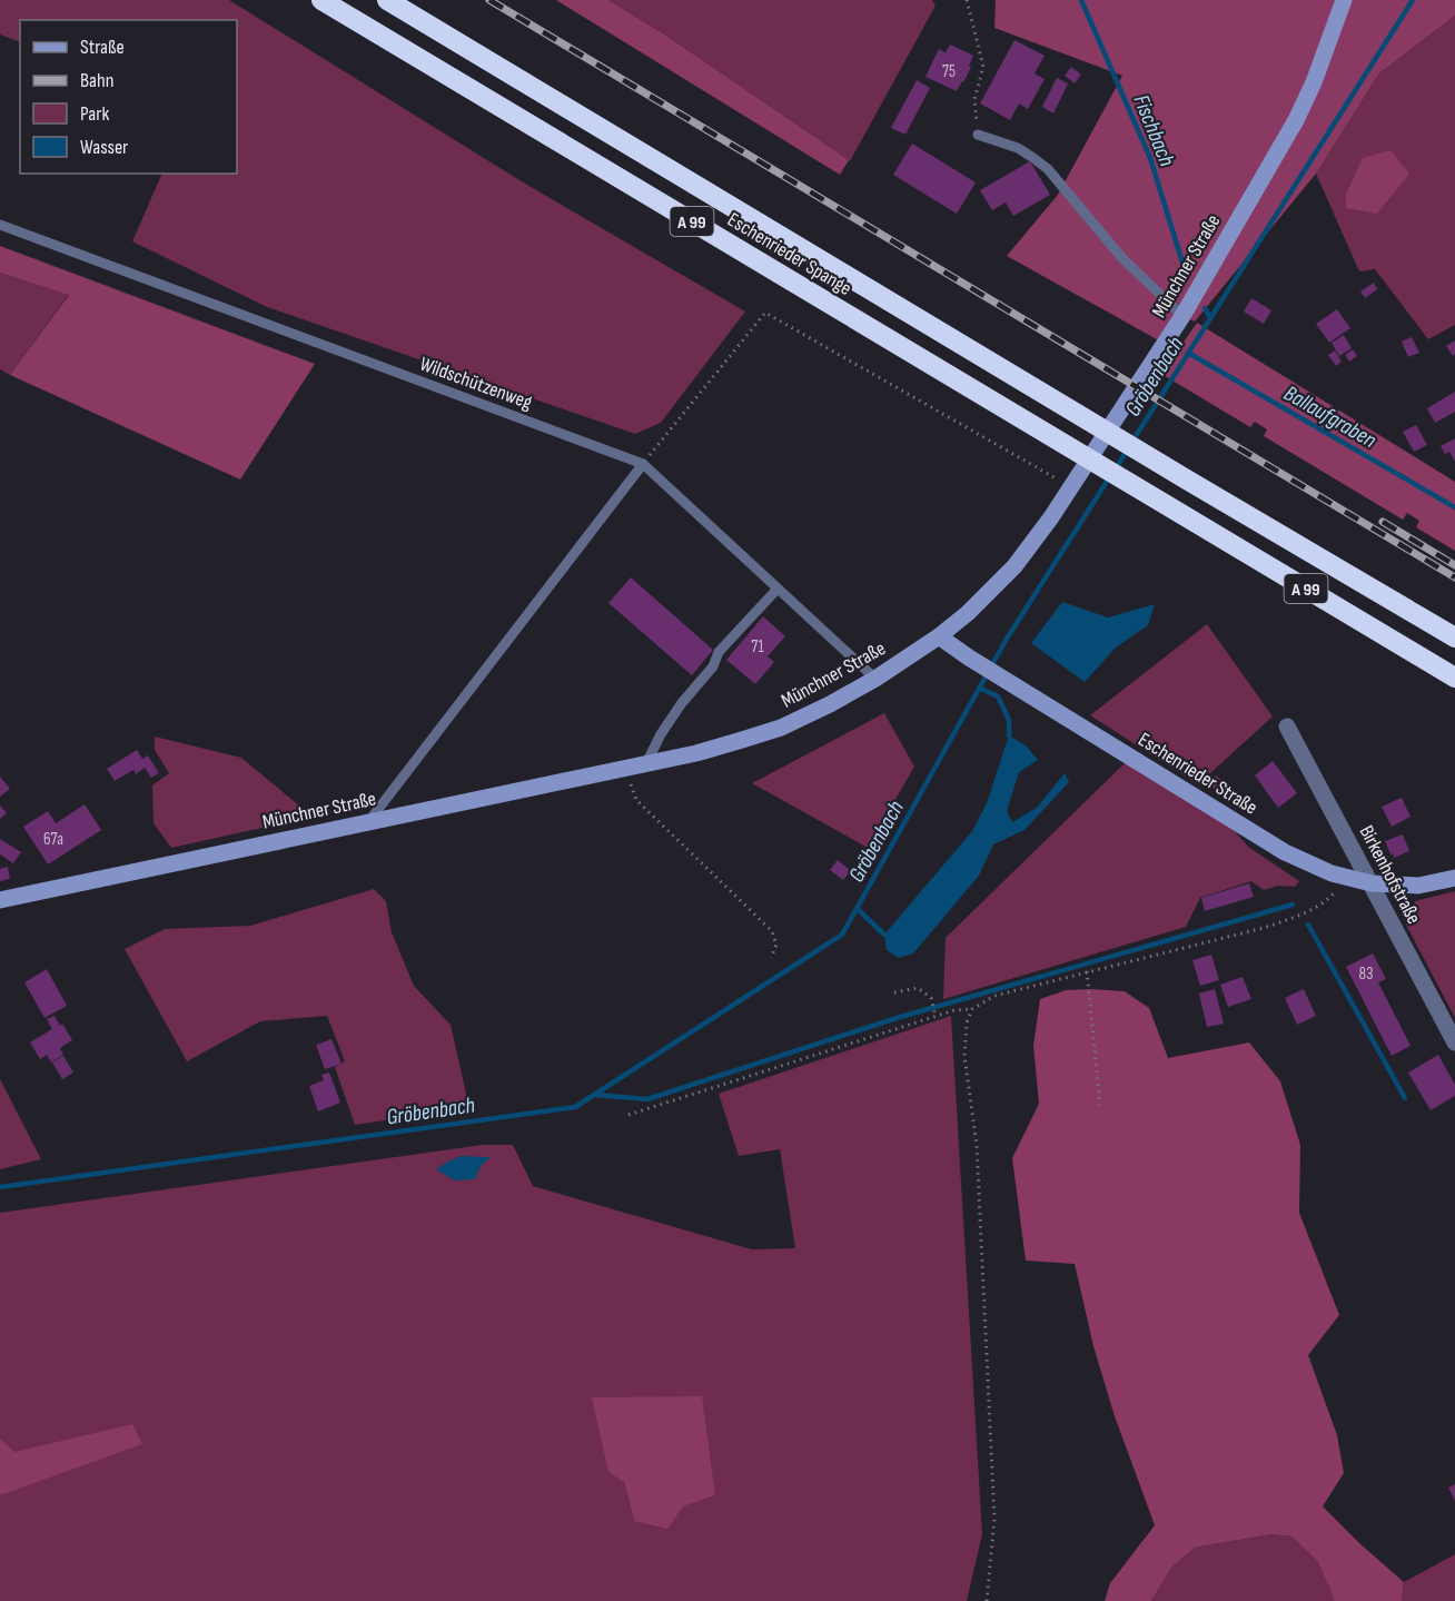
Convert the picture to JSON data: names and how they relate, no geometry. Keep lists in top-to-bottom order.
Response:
{
  "streets": {
    "highway": ["A 99", "Eschenrieder Spange"],
    "street": ["Münchner Straße", "Eschenrieder Straße", "Birkenhofstraße"],
    "lane": ["Wildschützenweg"]
  },
  "crossings": [
    ["Münchner Straße", "Wildschützenweg"],
    ["Münchner Straße", "Eschenrieder Straße"],
    ["Eschenrieder Straße", "Birkenhofstraße"]
  ],
  "water": ["Fischbach", "Gröbenbach", "Ballaufgraben"],
  "house_numbers": [
    "75",
    "71",
    "67a",
    "83"
  ],
  "legend": [
    "Straße",
    "Bahn",
    "Park",
    "Wasser"
  ]
}
